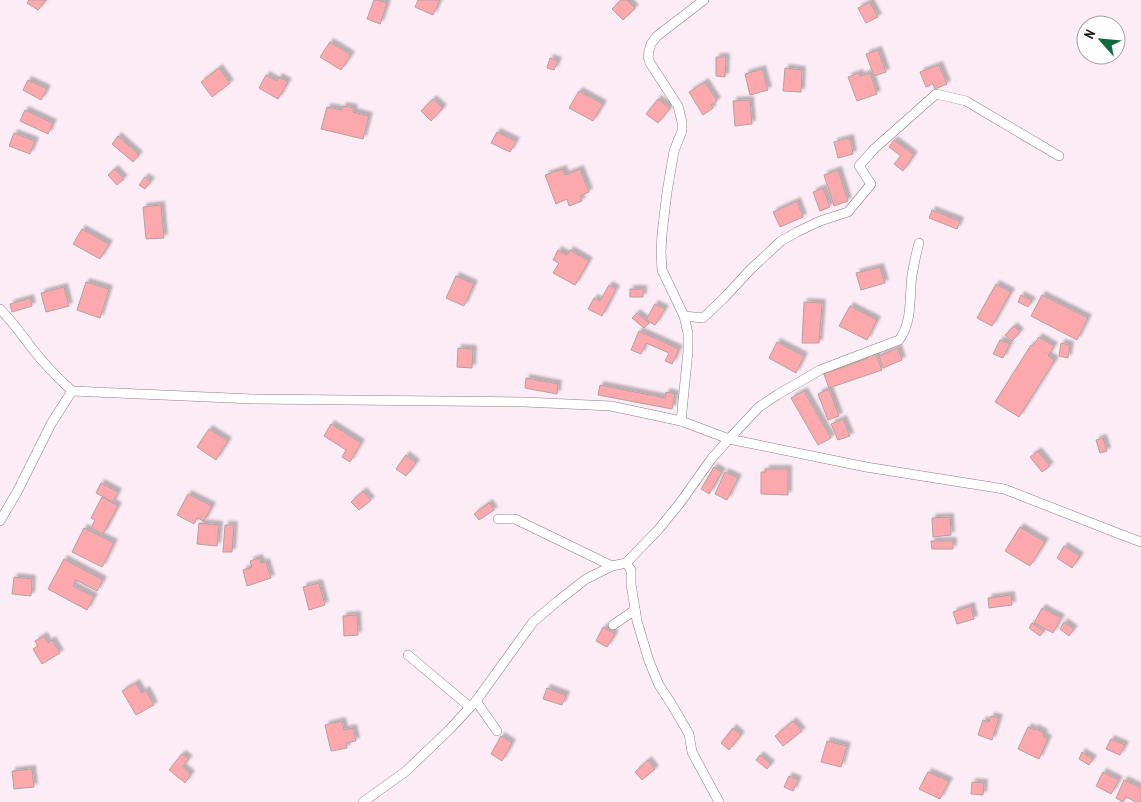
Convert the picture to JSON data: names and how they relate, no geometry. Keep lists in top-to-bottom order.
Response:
{
  "north": "top left"
}
